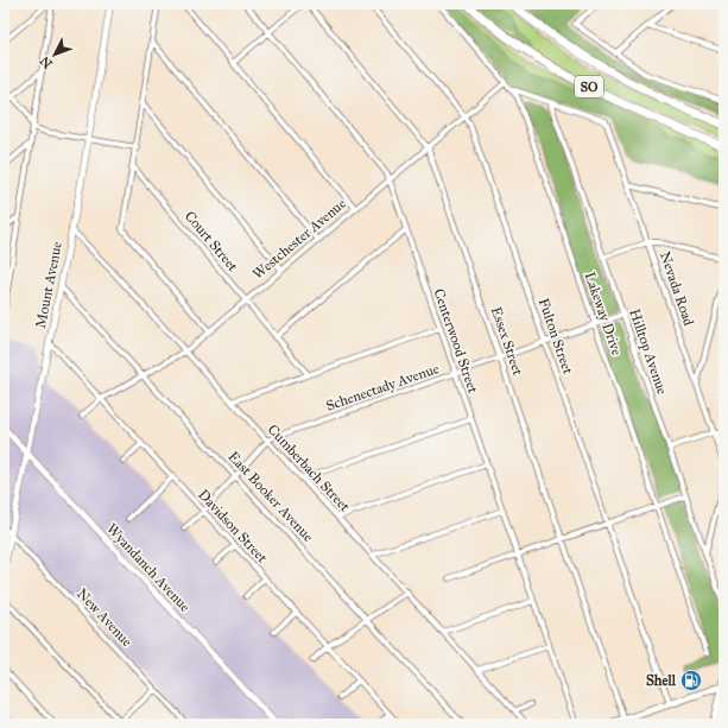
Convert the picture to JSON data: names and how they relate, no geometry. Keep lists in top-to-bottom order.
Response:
{
  "streets": {
    "highway": ["SO"],
    "street": [
      "Westchester Avenue",
      "Court Street",
      "Mount Avenue",
      "Nevada Road",
      "Lakeway Drive",
      "Fulton Street",
      "Centerwood Street",
      "Essex Street",
      "Hilltop Avenue",
      "Schenectady Avenue",
      "Cumberbach Street",
      "East Booker Avenue",
      "Davidson Street",
      "Wyandanch Avenue",
      "New Avenue"
    ]
  },
  "crossings": [
    ["Westchester Avenue", "Court Street"],
    ["Westchester Avenue", "Lakeway Drive"],
    ["Westchester Avenue", "Fulton Street"],
    ["Westchester Avenue", "Centerwood Street"],
    ["Westchester Avenue", "Essex Street"],
    ["Westchester Avenue", "Cumberbach Street"],
    ["Westchester Avenue", "East Booker Avenue"],
    ["Westchester Avenue", "Davidson Street"],
    ["Mount Avenue", "Cumberbach Street"],
    ["Mount Avenue", "East Booker Avenue"],
    ["Mount Avenue", "Davidson Street"],
    ["Mount Avenue", "Wyandanch Avenue"],
    ["Mount Avenue", "New Avenue"],
    ["Nevada Road", "Hilltop Avenue"],
    ["Lakeway Drive", "Schenectady Avenue"],
    ["Fulton Street", "Schenectady Avenue"],
    ["Centerwood Street", "Schenectady Avenue"],
    ["Essex Street", "Schenectady Avenue"],
    ["Hilltop Avenue", "Schenectady Avenue"],
    ["Schenectady Avenue", "Cumberbach Street"],
    ["Schenectady Avenue", "East Booker Avenue"],
    ["Schenectady Avenue", "Davidson Street"]
  ],
  "places": {
    "fuel station": ["Shell"]
  },
  "north": "bottom left"
}
